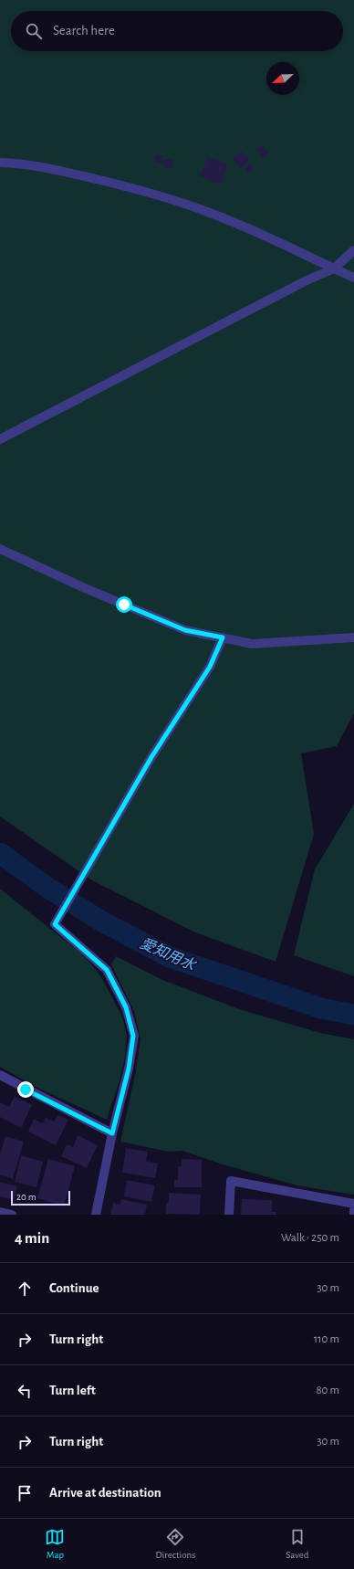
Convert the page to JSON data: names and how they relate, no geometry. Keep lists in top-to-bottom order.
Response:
{
  "water": ["愛知用水"],
  "scale_bar": "20 m",
  "north": "bottom left",
  "page": {
    "search": "Search here",
    "scale": "20 m",
    "heading": ["4 min", "Walk · 250 m"],
    "list": [
      ["Continue", "30 m"],
      ["Turn right", "110 m"],
      ["Turn left", "80 m"],
      ["Turn right", "30 m"],
      "Arrive at destination"
    ],
    "nav": ["Map", "Directions", "Saved"]
  }
}
